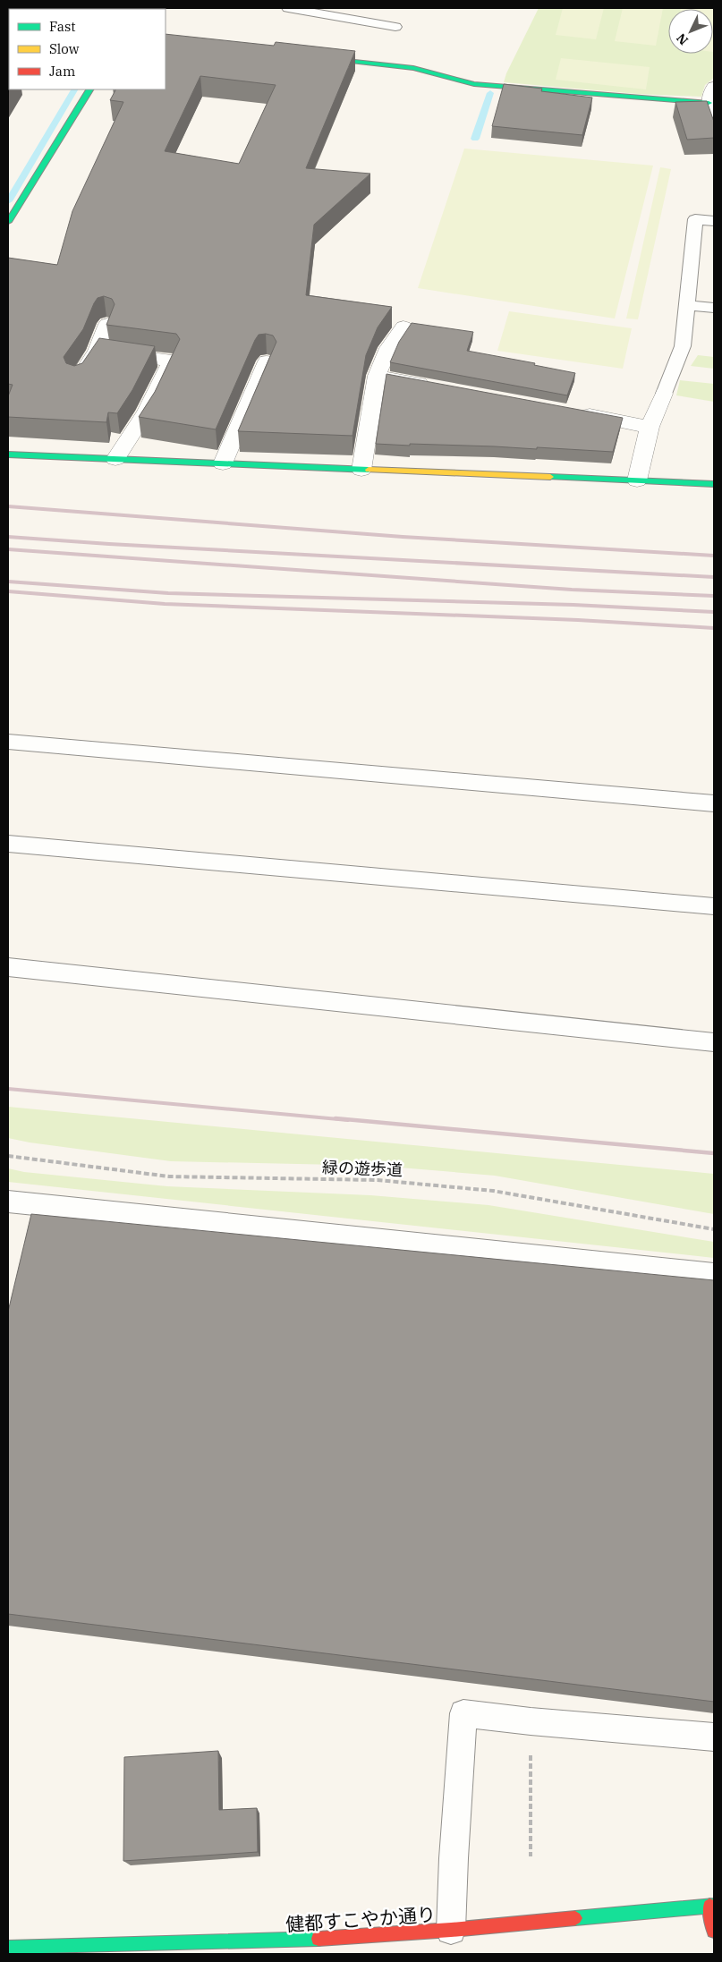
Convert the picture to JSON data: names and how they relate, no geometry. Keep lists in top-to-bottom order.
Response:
{
  "streets": {
    "street": ["健都すこやか通り"],
    "path": ["緑の遊歩道"]
  },
  "legend": ["Fast", "Slow", "Jam"],
  "north": "bottom left"
}
